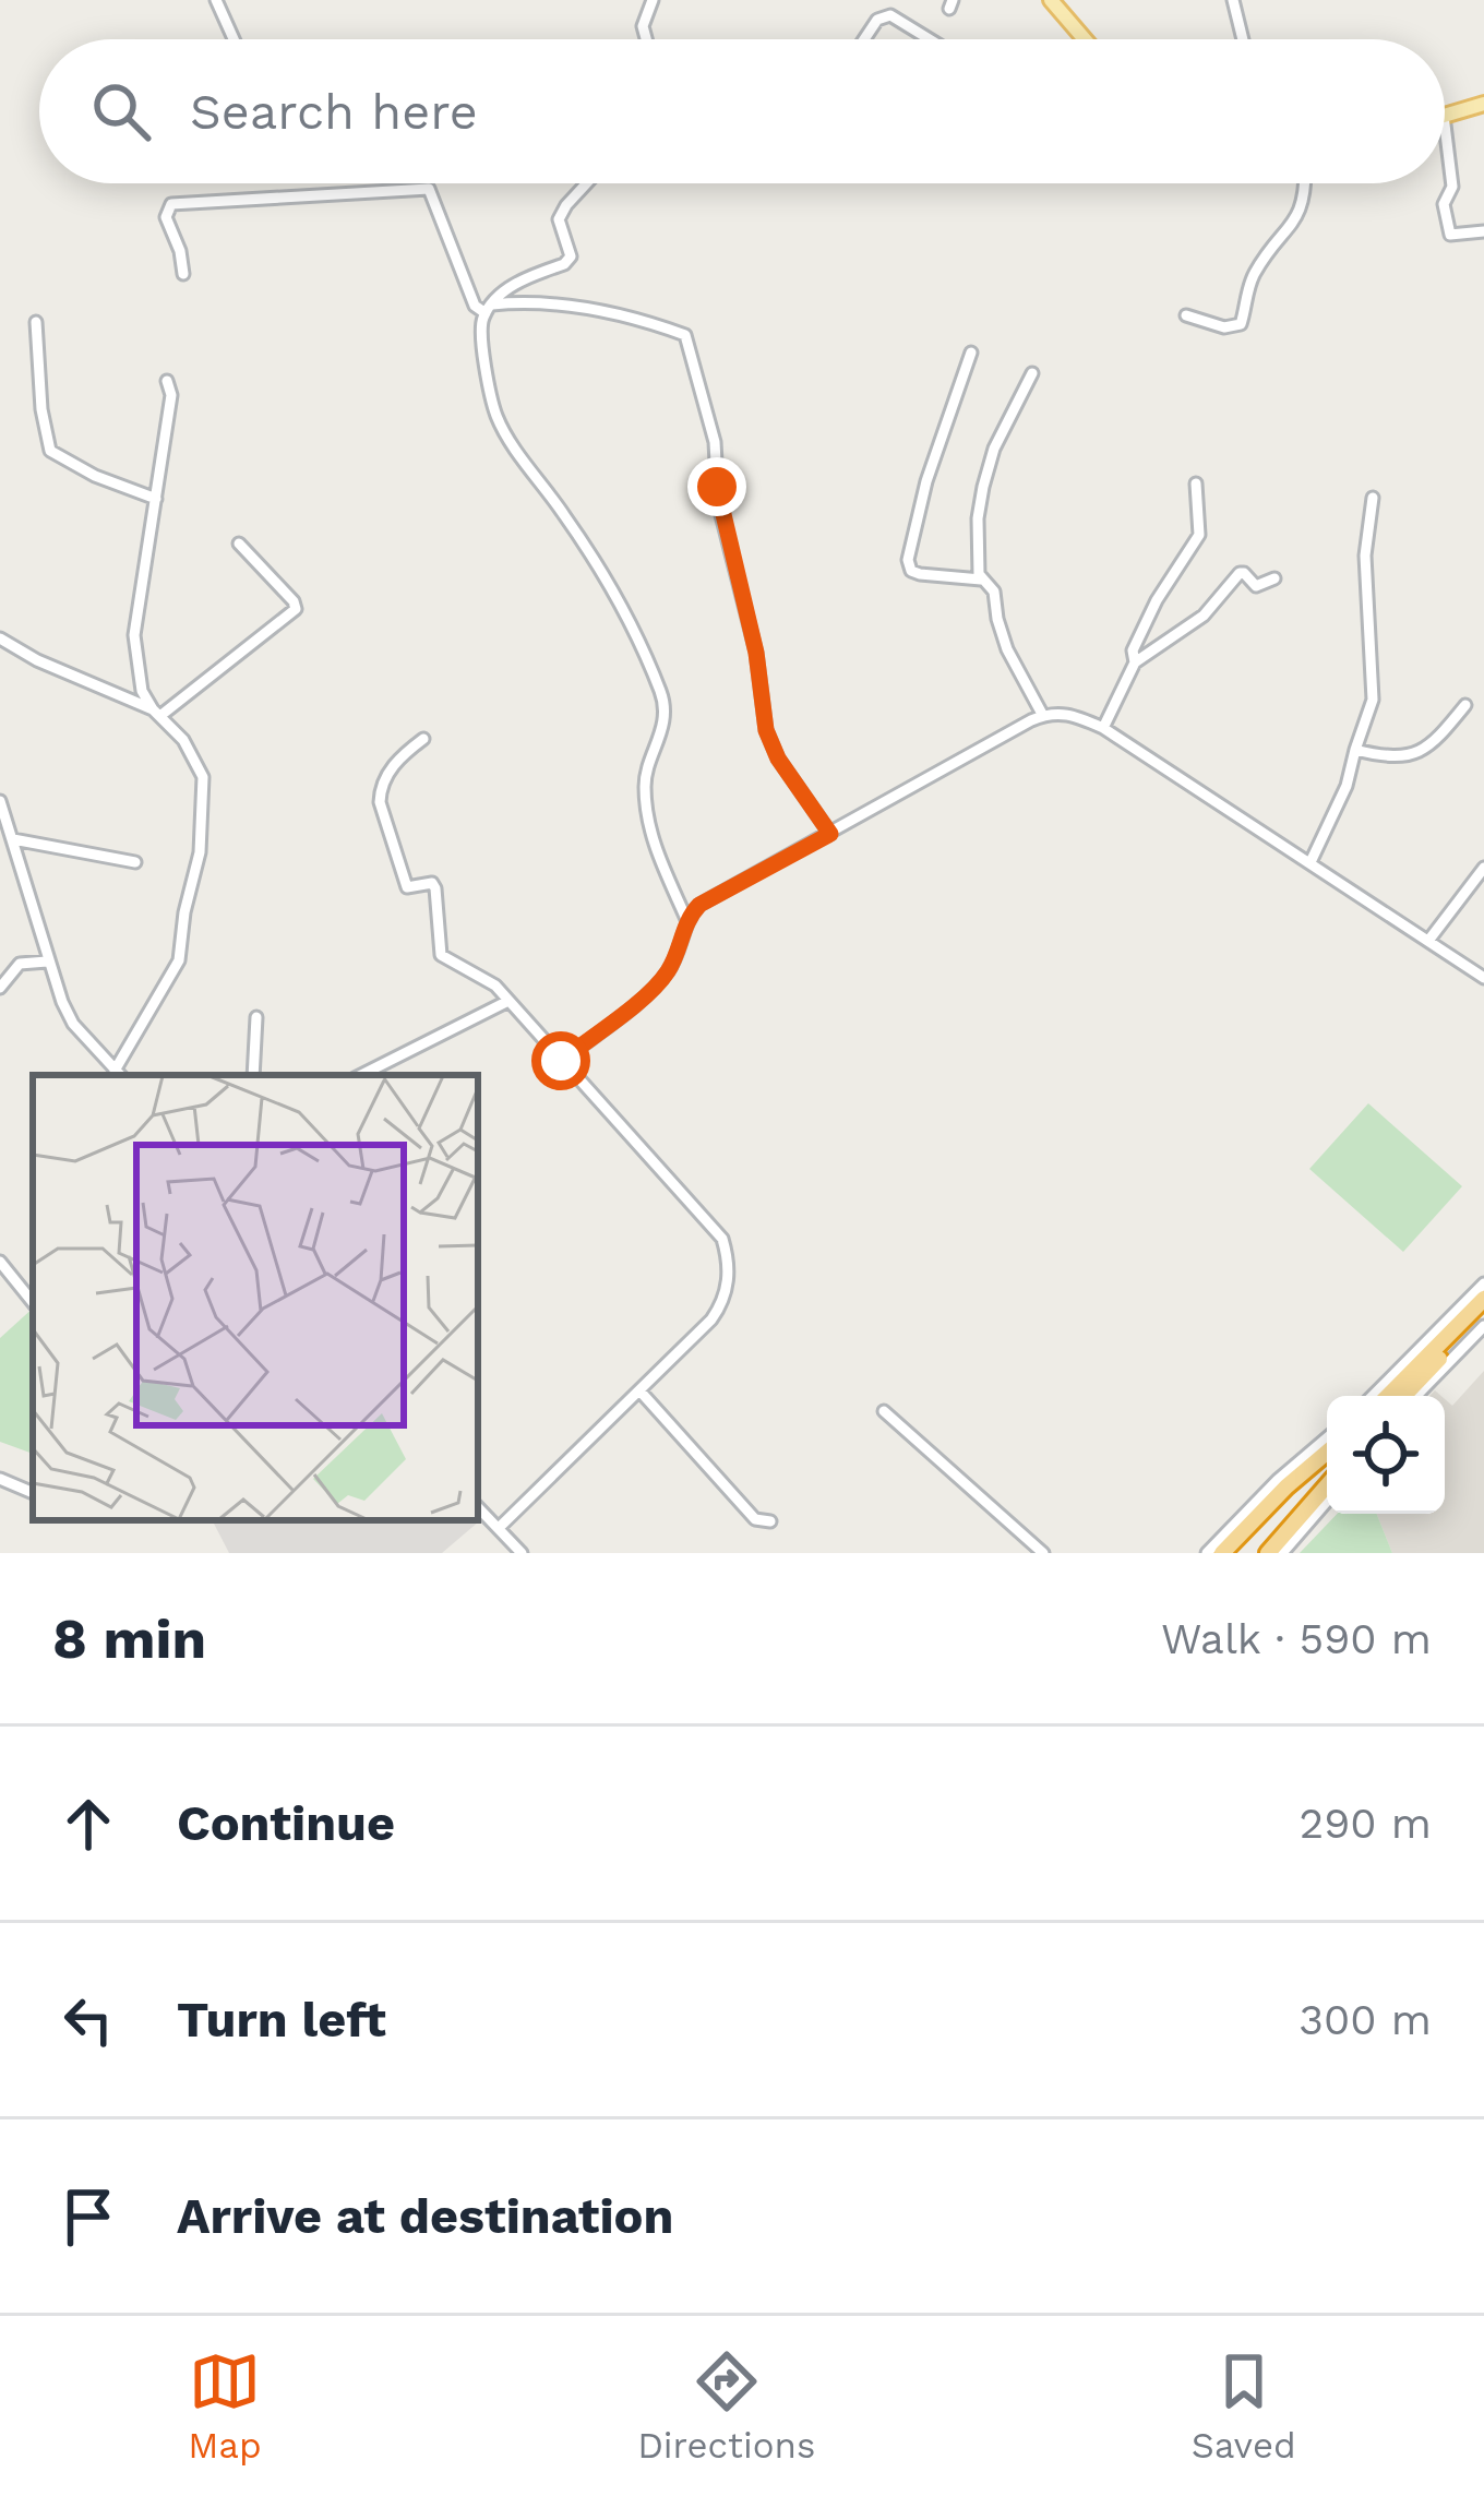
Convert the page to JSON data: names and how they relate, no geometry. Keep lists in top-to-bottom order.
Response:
{
  "page": {
    "search": "Search here",
    "heading": ["8 min", "Walk · 590 m"],
    "list": [
      ["Continue", "290 m"],
      ["Turn left", "300 m"],
      "Arrive at destination"
    ],
    "nav": ["Map", "Directions", "Saved"]
  }
}
